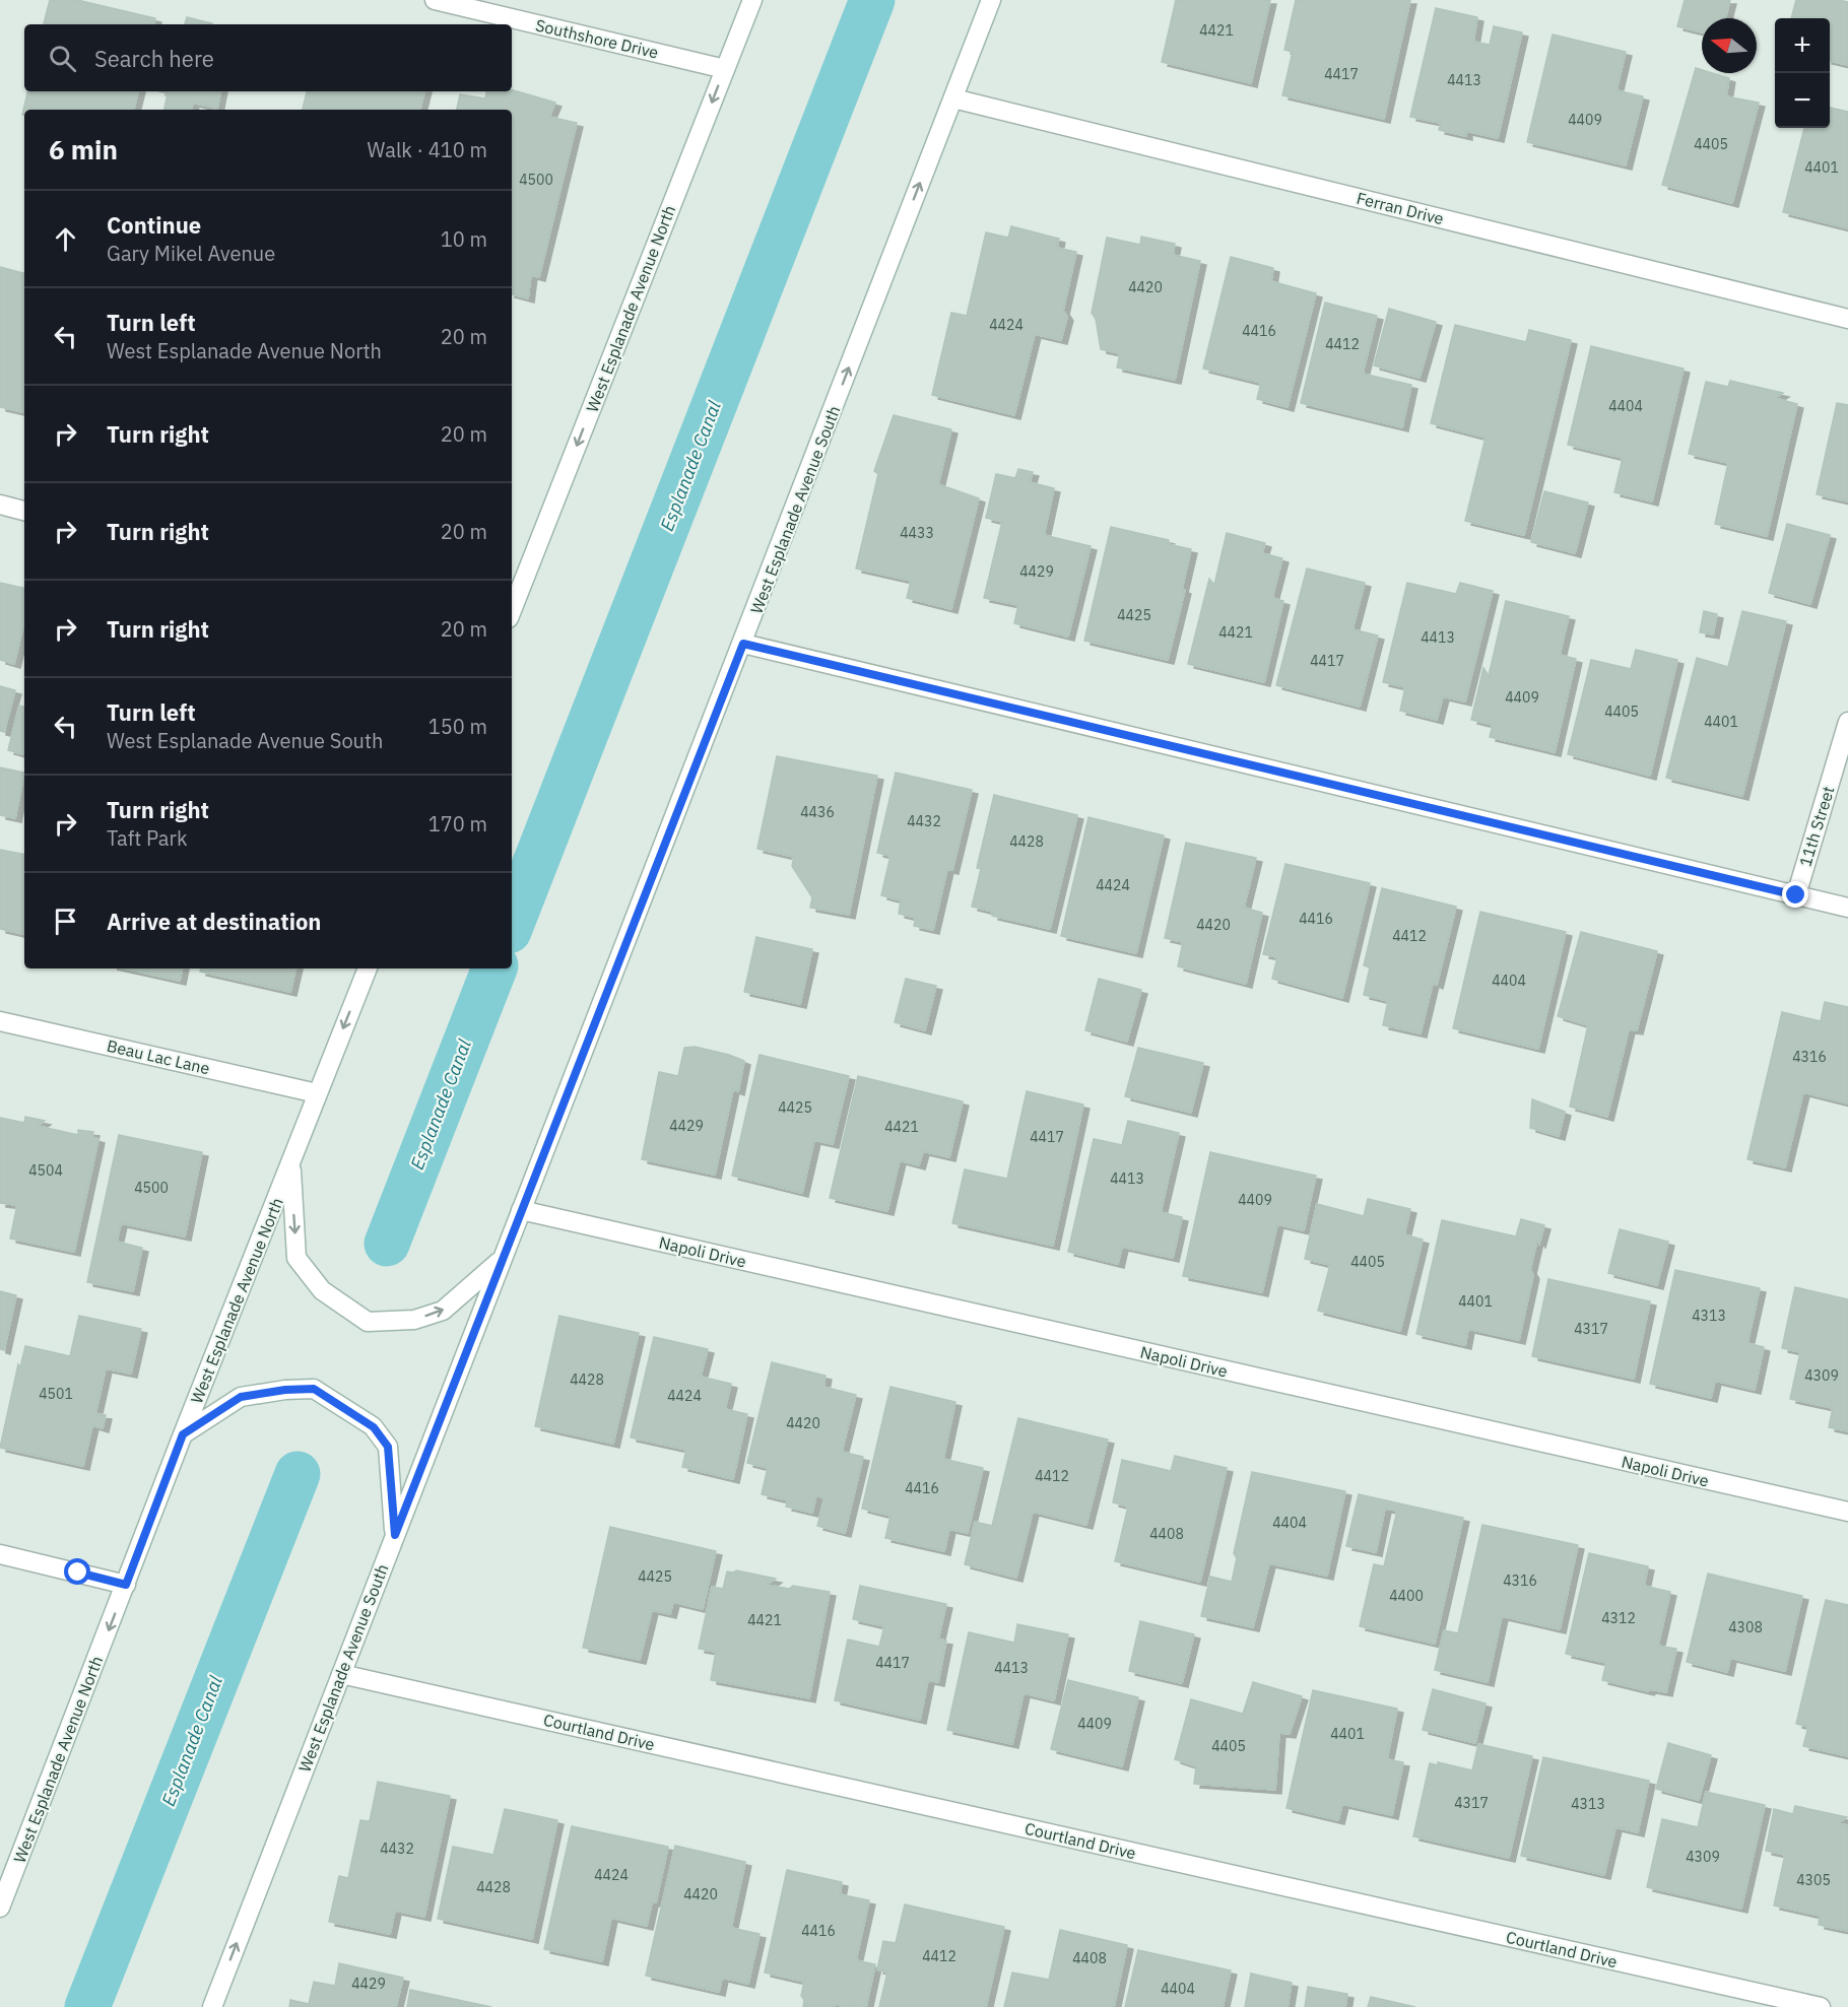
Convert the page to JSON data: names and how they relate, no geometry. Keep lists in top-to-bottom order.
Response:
{
  "streets": {
    "street": [
      "Southshore Drive",
      "Ferran Drive",
      "West Esplanade Avenue North",
      "West Esplanade Avenue South",
      "11th Street",
      "Beau Lac Lane",
      "Napoli Drive",
      "Courtland Drive"
    ]
  },
  "crossings": [
    ["Southshore Drive", "West Esplanade Avenue North"],
    ["Ferran Drive", "West Esplanade Avenue South"],
    ["West Esplanade Avenue North", "Beau Lac Lane"],
    ["West Esplanade Avenue South", "Napoli Drive"],
    ["West Esplanade Avenue South", "Courtland Drive"]
  ],
  "one_way": ["West Esplanade Avenue North", "West Esplanade Avenue South"],
  "water": ["Esplanade Canal"],
  "house_numbers": [
    "4421",
    "4417",
    "4413",
    "4409",
    "4405",
    "4401",
    "4500",
    "4420",
    "4424",
    "4416",
    "4412",
    "4404",
    "4433",
    "4429",
    "4425",
    "4421",
    "4413",
    "4417",
    "4409",
    "4405",
    "4401",
    "4436",
    "4432",
    "4428",
    "4424",
    "4416",
    "4420",
    "4412",
    "4404",
    "4316",
    "4425",
    "4429",
    "4421",
    "4417",
    "4504",
    "4413",
    "4500",
    "4409",
    "4405",
    "4401",
    "4313",
    "4317",
    "4309",
    "4428",
    "4501",
    "4424",
    "4420",
    "4412",
    "4416",
    "4404",
    "4408",
    "4425",
    "4316",
    "4400",
    "4312",
    "4421",
    "4308",
    "4417",
    "4413",
    "4409",
    "4401",
    "4405",
    "4317",
    "4313",
    "4432",
    "4309",
    "4424",
    "4305",
    "4428",
    "4420",
    "4416",
    "4412",
    "4408",
    "4429",
    "4404"
  ],
  "north": "left",
  "page": {
    "map_buttons": ["+", "−"],
    "search": "Search here",
    "heading": ["6 min", "Walk · 410 m"],
    "list": [
      ["Continue", "Gary Mikel Avenue", "10 m"],
      ["Turn left", "West Esplanade Avenue North", "20 m"],
      ["Turn right", "20 m"],
      ["Turn right", "20 m"],
      ["Turn right", "20 m"],
      ["Turn left", "West Esplanade Avenue South", "150 m"],
      ["Turn right", "Taft Park", "170 m"],
      "Arrive at destination"
    ]
  }
}
